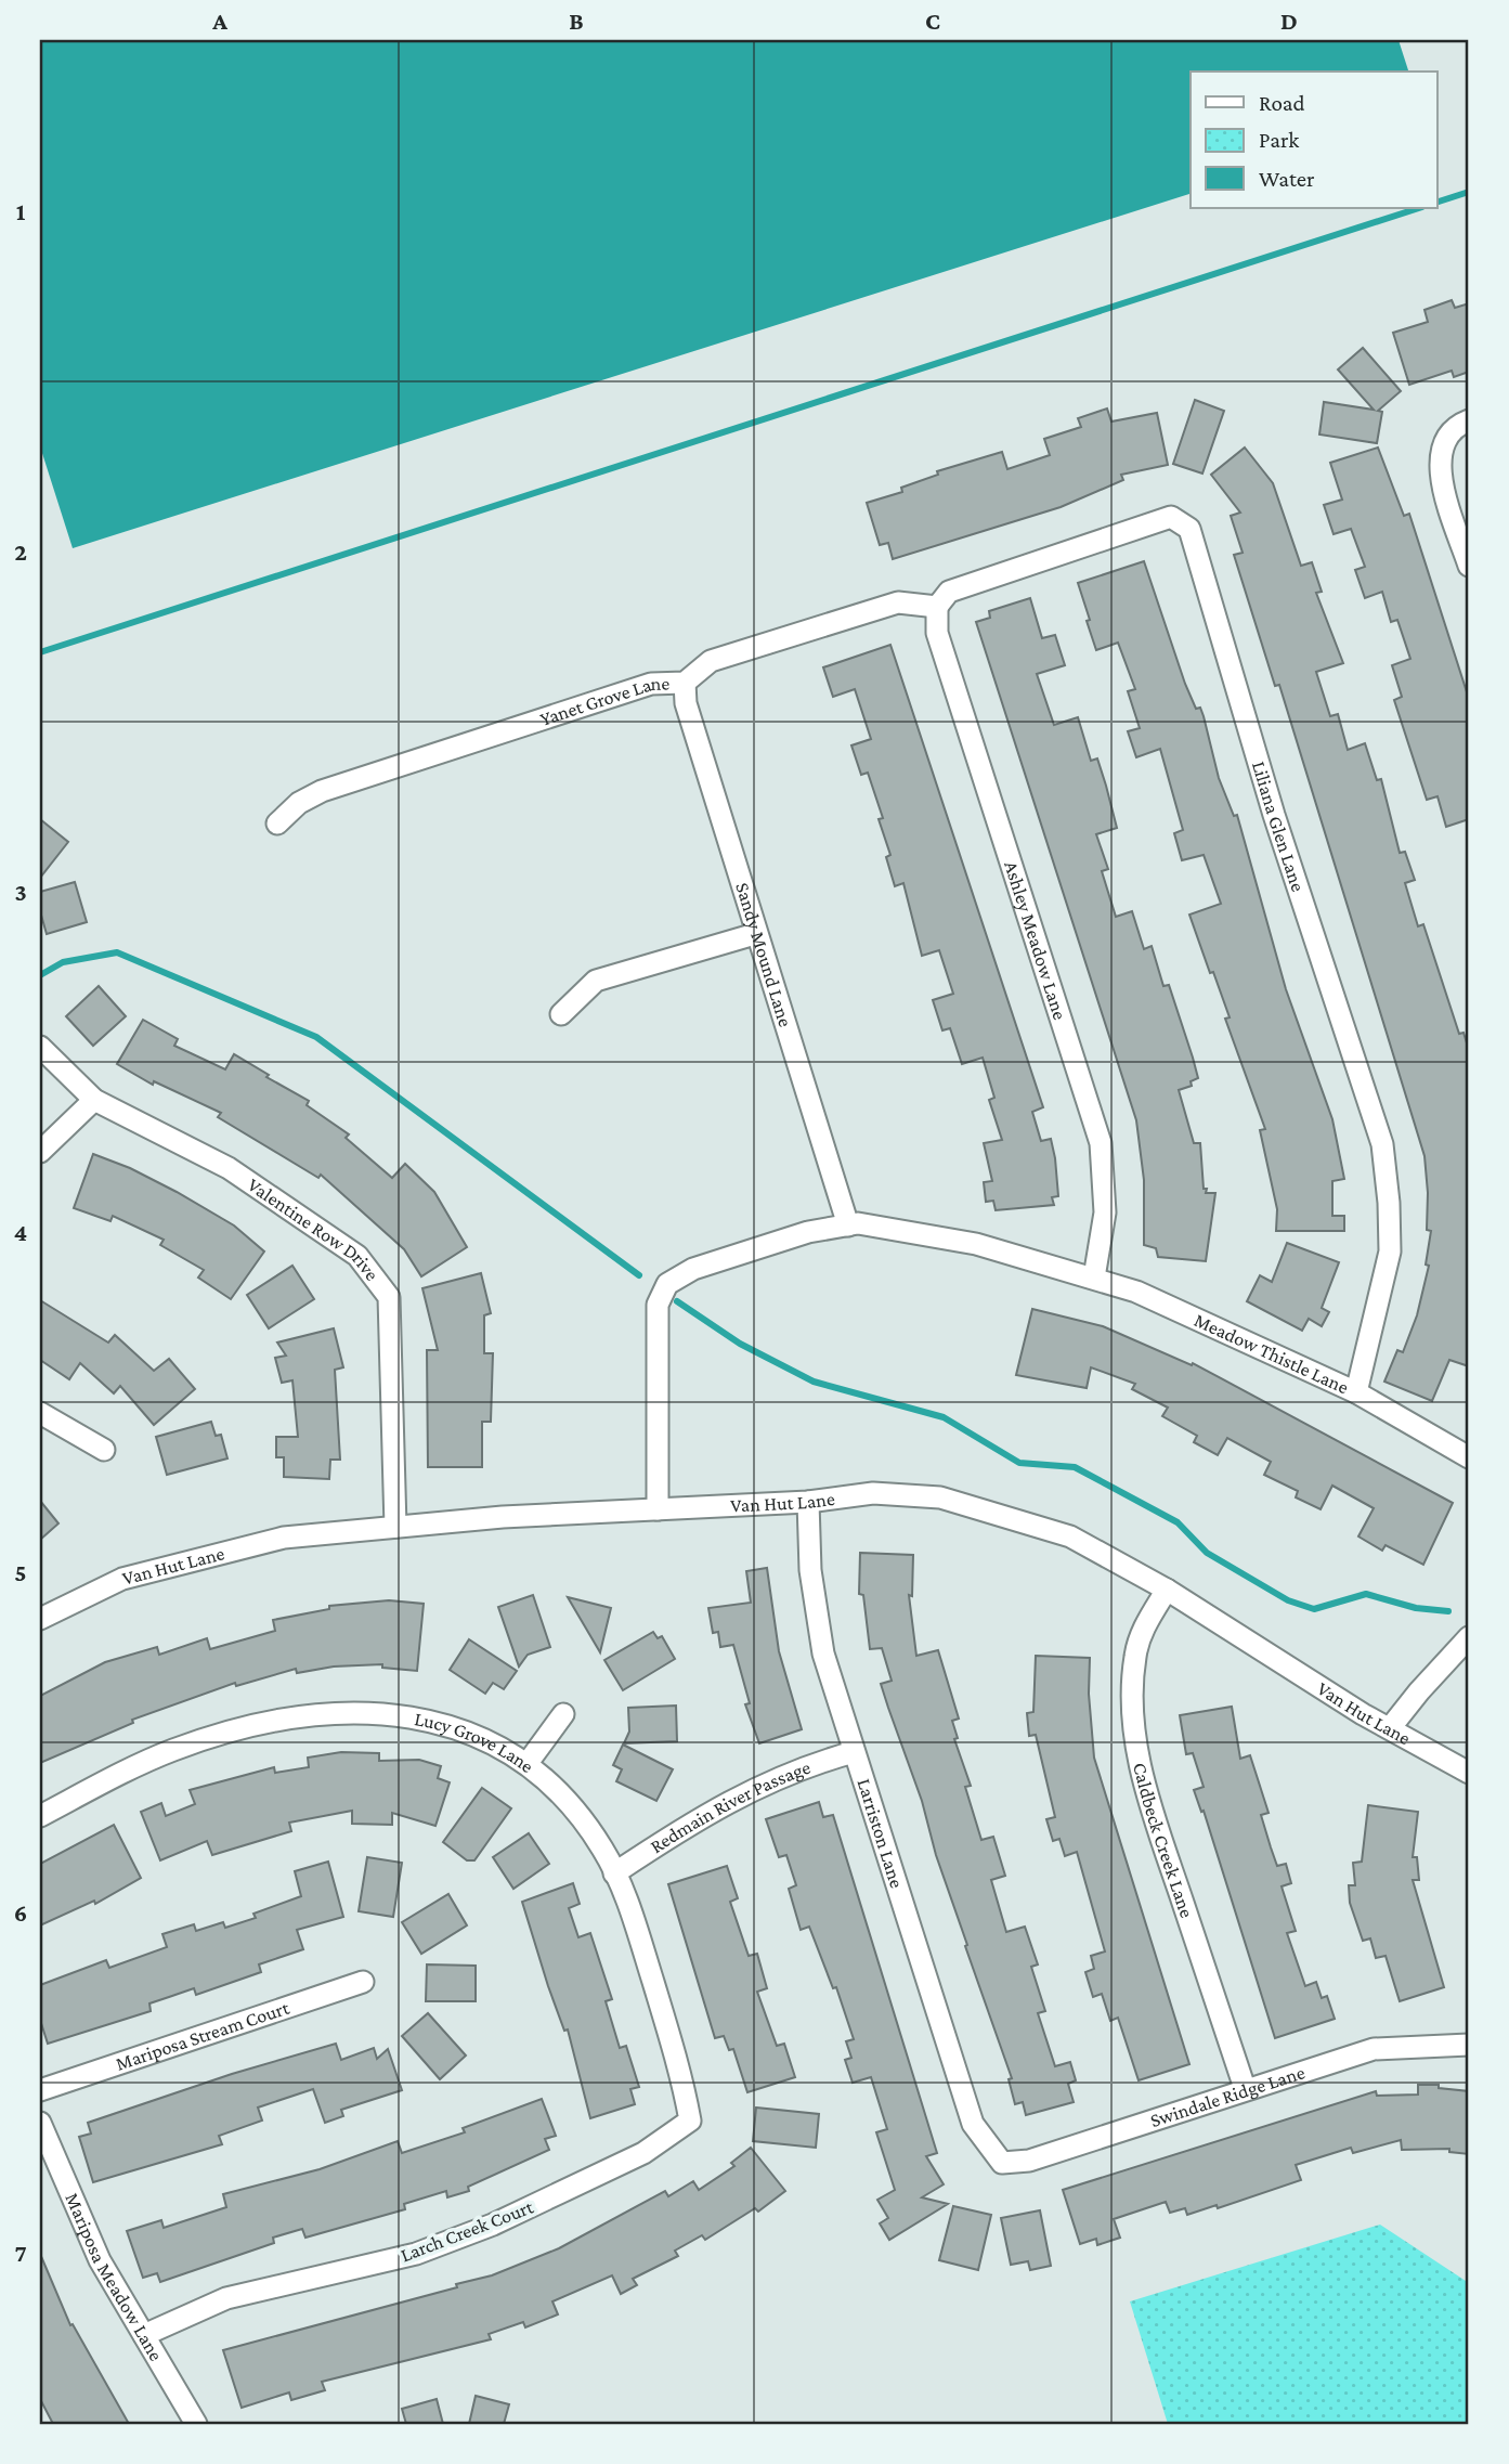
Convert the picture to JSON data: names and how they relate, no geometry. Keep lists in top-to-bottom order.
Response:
{
  "streets": {
    "street": [
      "Yanet Grove Lane",
      "Liliana Glen Lane",
      "Ashley Meadow Lane",
      "Sandy Mound Lane",
      "Valentine Row Drive",
      "Meadow Thistle Lane",
      "Van Hut Lane",
      "Lucy Grove Lane",
      "Redmain River Passage",
      "Larriston Lane",
      "Caldbeck Creek Lane",
      "Mariposa Stream Court",
      "Swindale Ridge Lane",
      "Larch Creek Court",
      "Mariposa Meadow Lane"
    ]
  },
  "crossings": [
    ["Yanet Grove Lane", "Liliana Glen Lane"],
    ["Yanet Grove Lane", "Ashley Meadow Lane"],
    ["Yanet Grove Lane", "Sandy Mound Lane"],
    ["Liliana Glen Lane", "Ashley Meadow Lane"],
    ["Liliana Glen Lane", "Meadow Thistle Lane"],
    ["Ashley Meadow Lane", "Meadow Thistle Lane"],
    ["Sandy Mound Lane", "Meadow Thistle Lane"],
    ["Valentine Row Drive", "Van Hut Lane"],
    ["Meadow Thistle Lane", "Van Hut Lane"],
    ["Van Hut Lane", "Larriston Lane"],
    ["Van Hut Lane", "Caldbeck Creek Lane"],
    ["Lucy Grove Lane", "Redmain River Passage"],
    ["Lucy Grove Lane", "Larch Creek Court"],
    ["Redmain River Passage", "Larriston Lane"],
    ["Larriston Lane", "Swindale Ridge Lane"],
    ["Caldbeck Creek Lane", "Swindale Ridge Lane"],
    ["Larch Creek Court", "Mariposa Meadow Lane"]
  ],
  "legend": ["Road", "Park", "Water"],
  "grid": {
    "columns": [
      "A",
      "B",
      "C",
      "D"
    ],
    "rows": [
      "1",
      "2",
      "3",
      "4",
      "5",
      "6",
      "7"
    ]
  }
}
